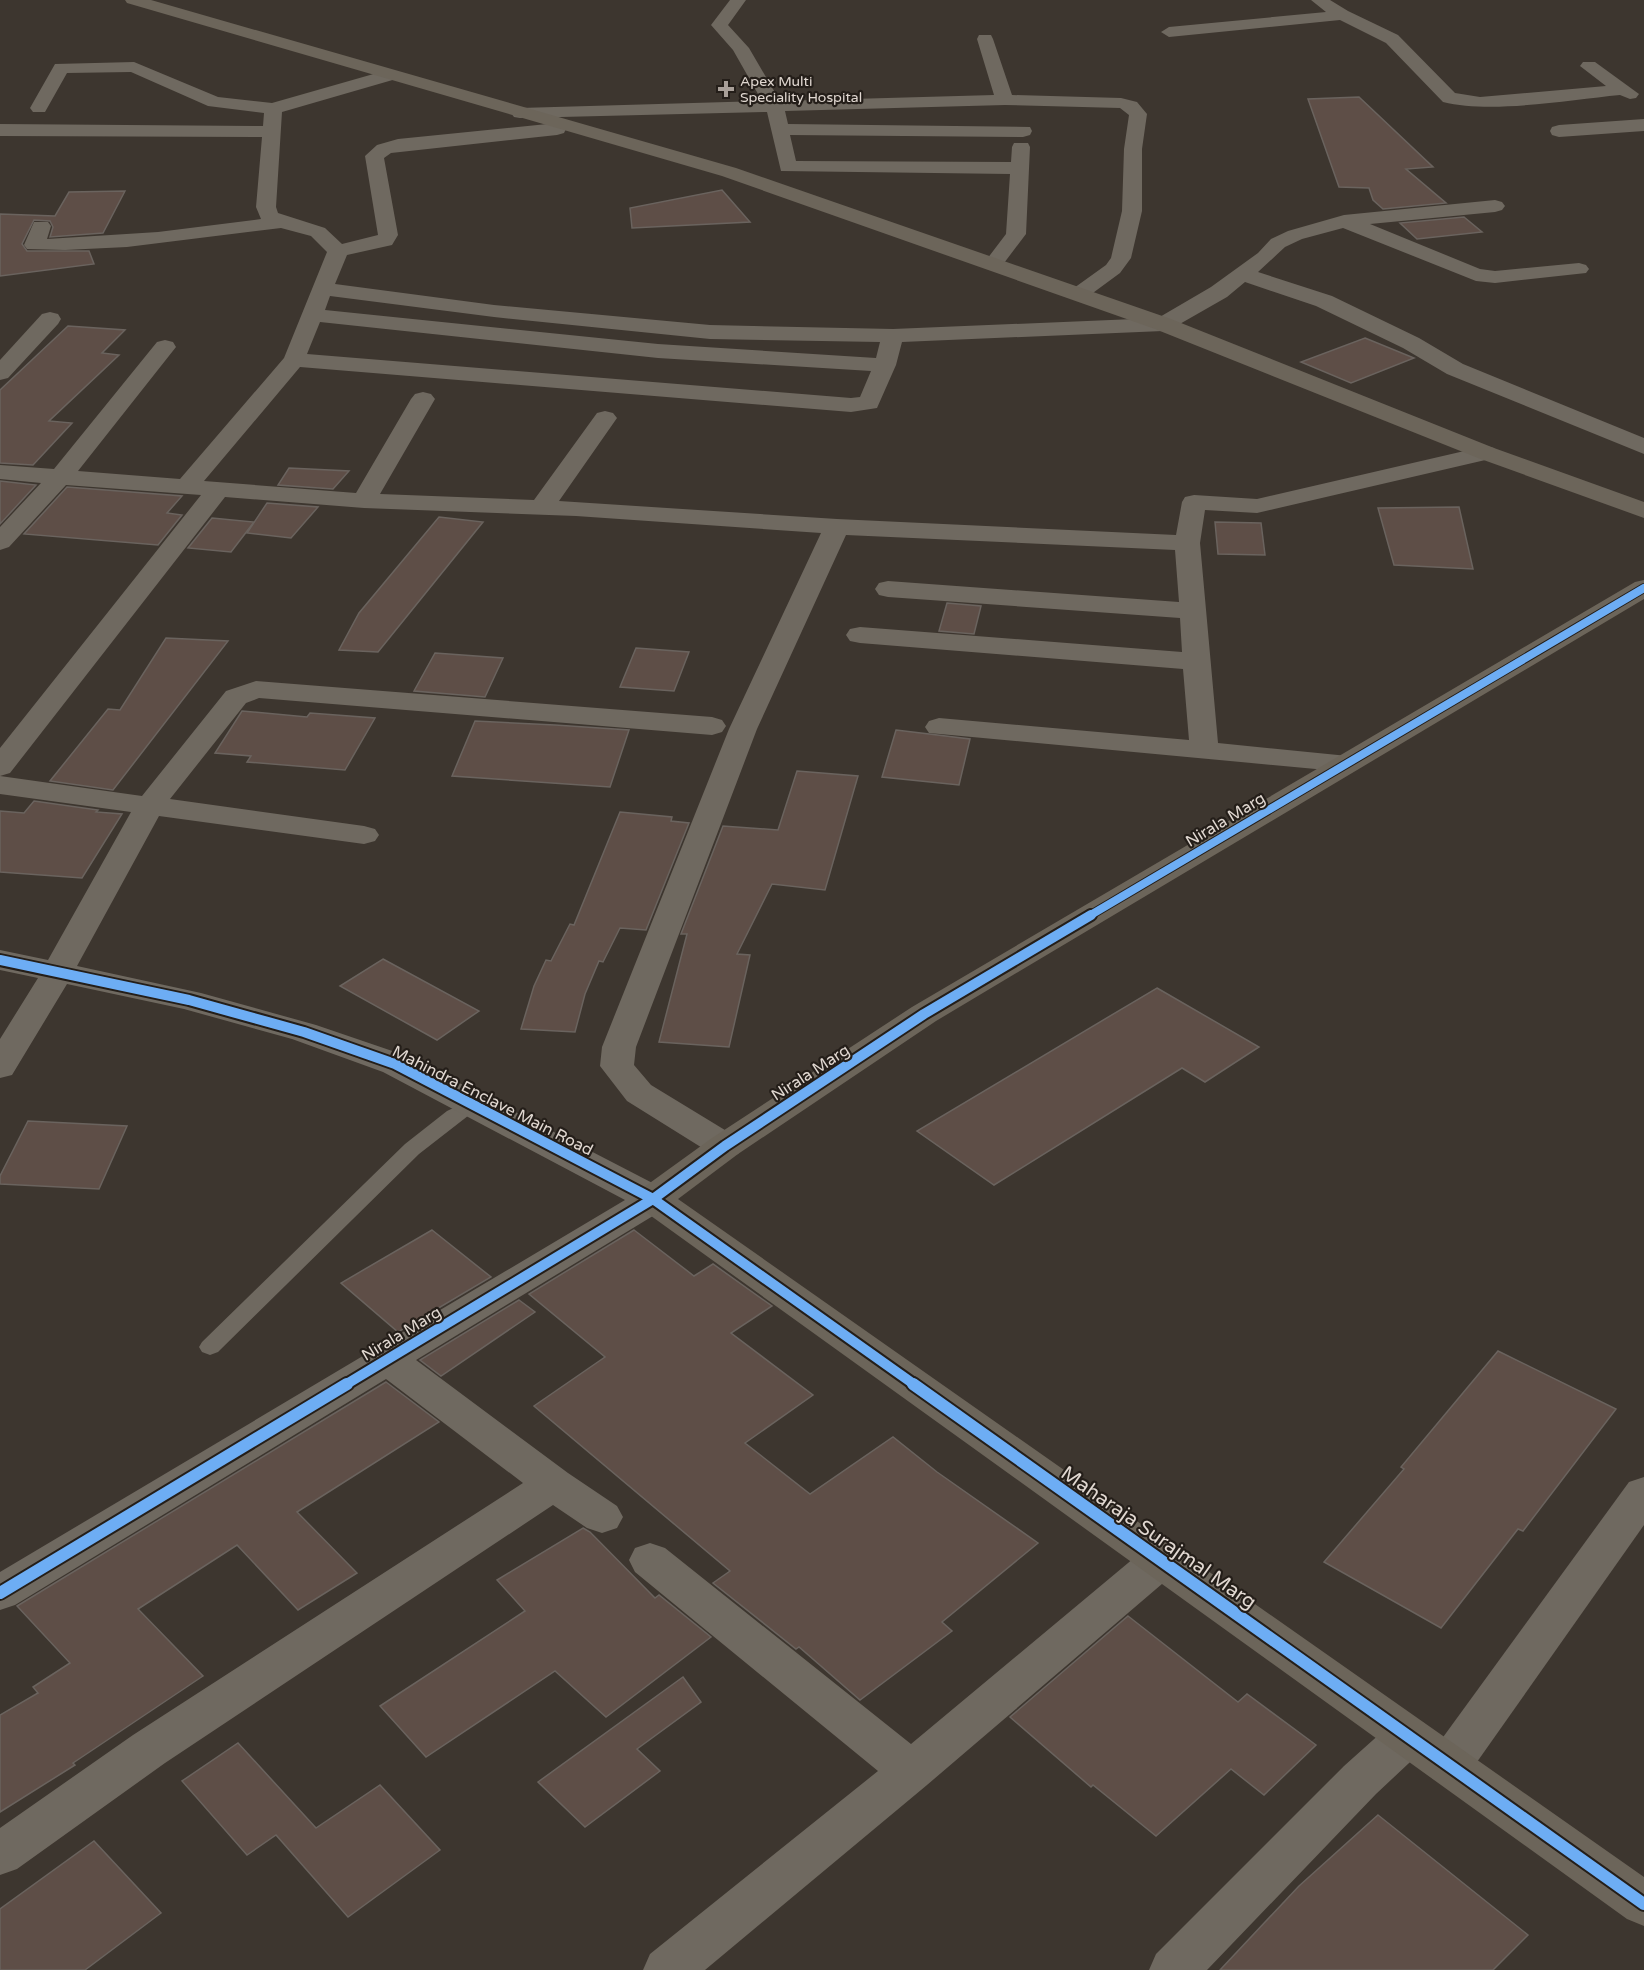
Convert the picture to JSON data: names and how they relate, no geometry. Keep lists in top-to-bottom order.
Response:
{
  "streets": {
    "street": ["Nirala Marg", "Mahindra Enclave Main Road", "Maharaja Surajmal Marg"]
  },
  "crossings": [
    ["Nirala Marg", "Mahindra Enclave Main Road"],
    ["Nirala Marg", "Maharaja Surajmal Marg"],
    ["Mahindra Enclave Main Road", "Maharaja Surajmal Marg"]
  ],
  "places": {
    "health": ["Apex Multi Speciality Hospital"]
  }
}
